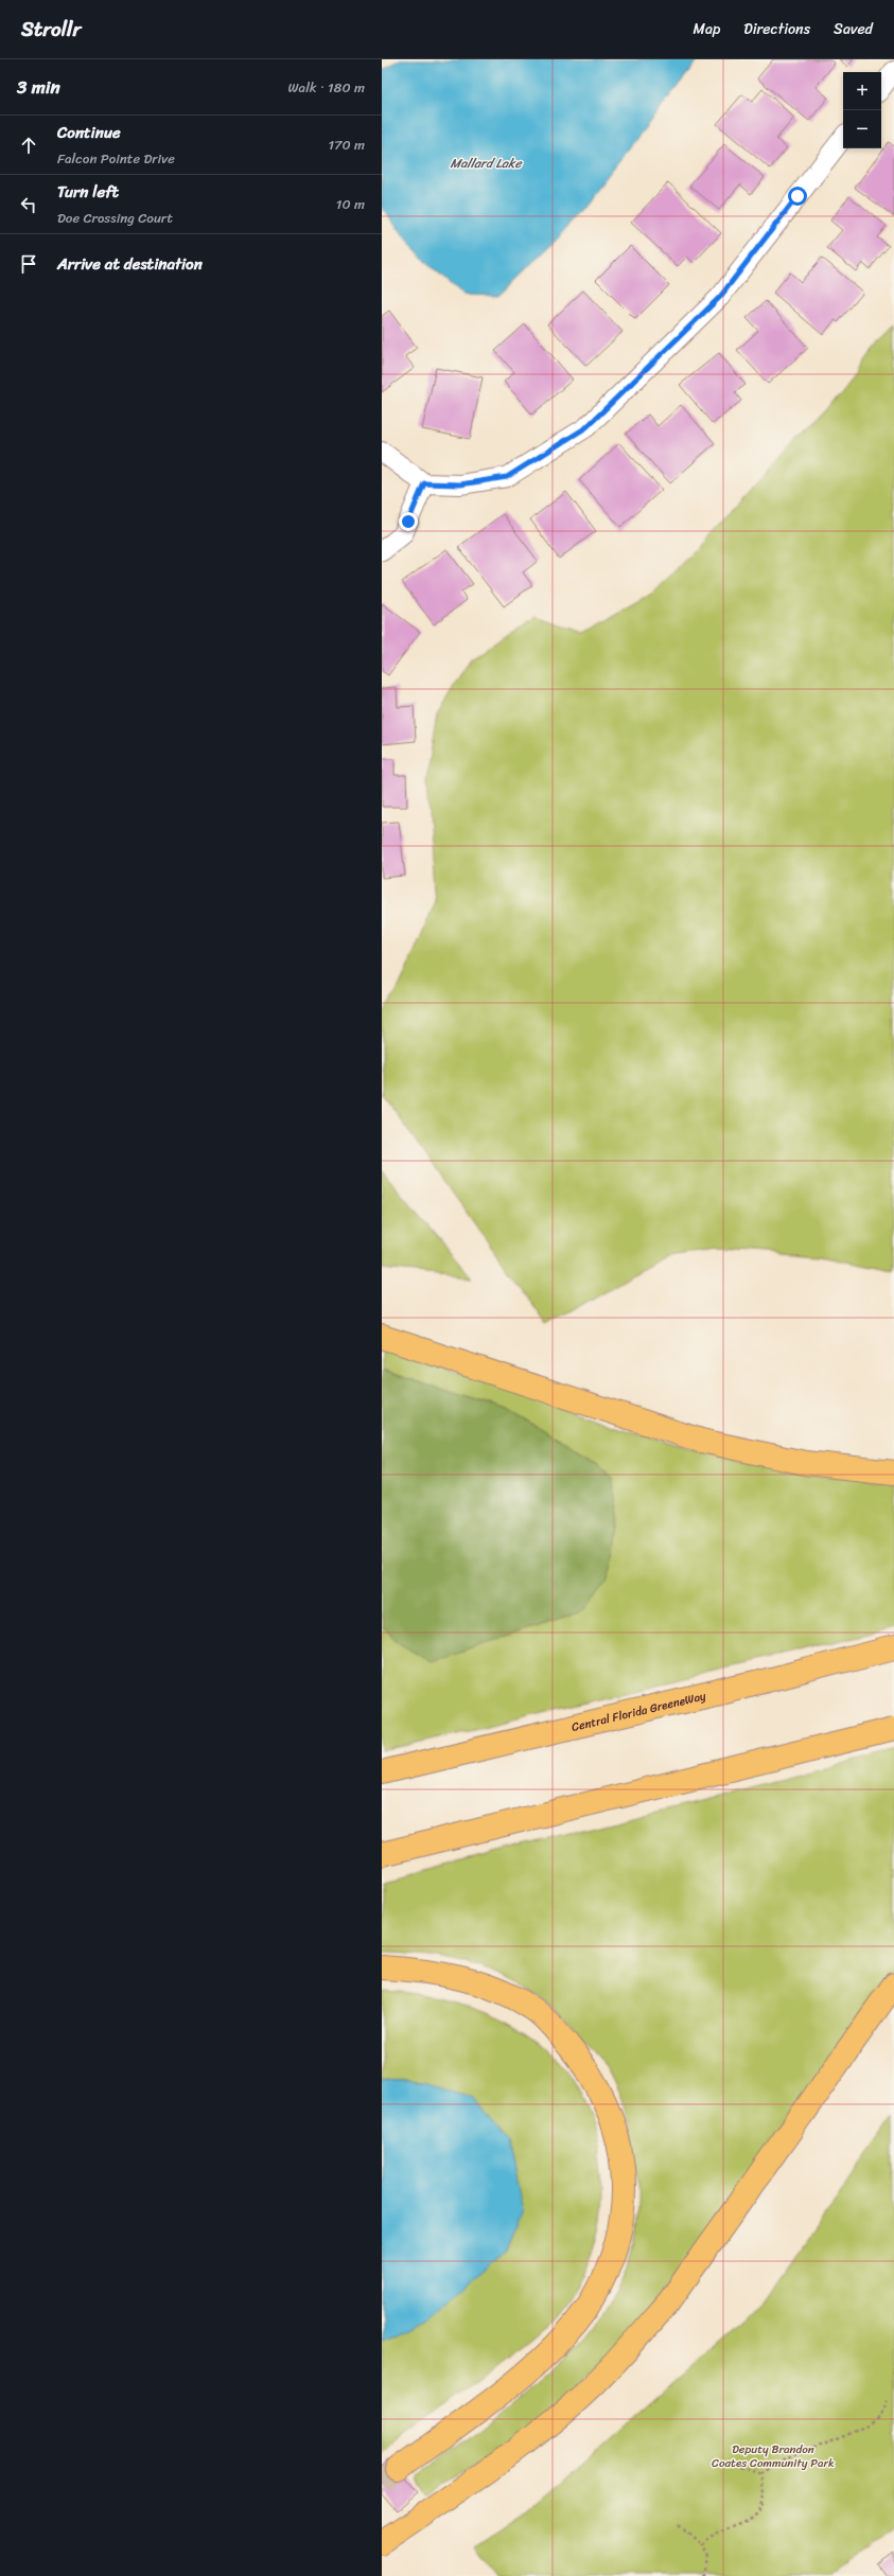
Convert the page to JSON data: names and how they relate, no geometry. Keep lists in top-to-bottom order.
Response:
{
  "streets": {
    "highway": ["Central Florida GreeneWay"]
  },
  "water": ["Mallard Lake"],
  "parks": ["Deputy Brandon Coates Community Park"],
  "page": {
    "header": "Strollr",
    "nav": ["Map", "Directions", "Saved"],
    "heading": ["3 min", "Walk · 180 m"],
    "map_buttons": ["+", "−"],
    "list": [
      ["Continue", "Falcon Pointe Drive", "170 m"],
      ["Turn left", "Doe Crossing Court", "10 m"],
      "Arrive at destination"
    ]
  }
}
